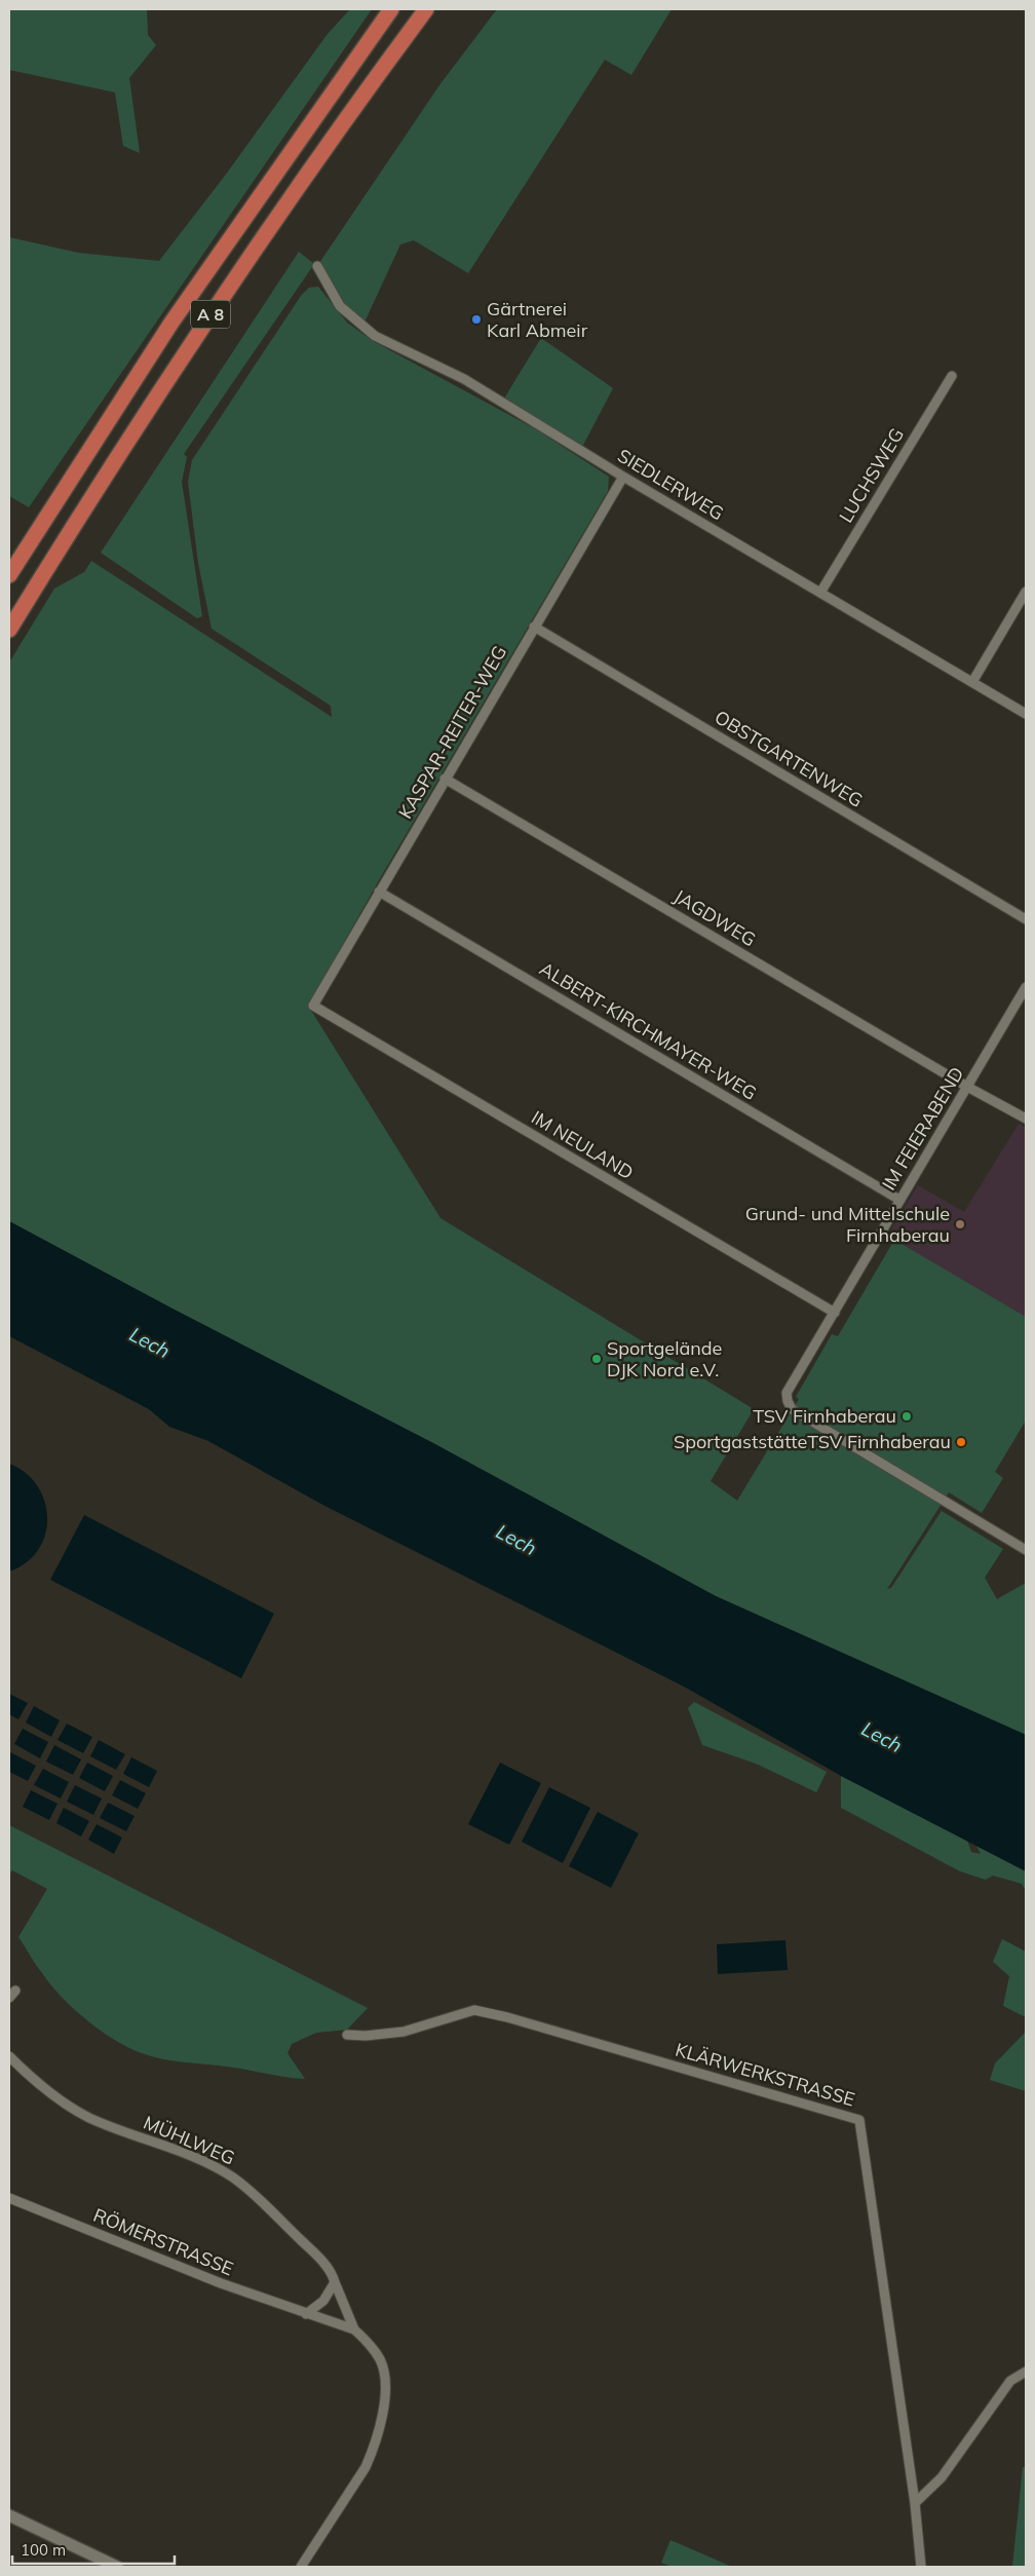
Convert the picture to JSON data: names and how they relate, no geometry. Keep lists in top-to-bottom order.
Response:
{
  "streets": {
    "highway": ["A 8"],
    "street": [
      "LUCHSWEG",
      "SIEDLERWEG",
      "KASPAR-REITER-WEG",
      "OBSTGARTENWEG",
      "JAGDWEG",
      "ALBERT-KIRCHMAYER-WEG",
      "IM FEIERABEND",
      "IM NEULAND",
      "KLÄRWERKSTRASSE",
      "MÜHLWEG",
      "RÖMERSTRASSE"
    ]
  },
  "crossings": [
    ["LUCHSWEG", "SIEDLERWEG"],
    ["SIEDLERWEG", "KASPAR-REITER-WEG"],
    ["KASPAR-REITER-WEG", "OBSTGARTENWEG"],
    ["KASPAR-REITER-WEG", "JAGDWEG"],
    ["KASPAR-REITER-WEG", "ALBERT-KIRCHMAYER-WEG"],
    ["KASPAR-REITER-WEG", "IM NEULAND"],
    ["JAGDWEG", "IM FEIERABEND"],
    ["ALBERT-KIRCHMAYER-WEG", "IM FEIERABEND"],
    ["IM FEIERABEND", "IM NEULAND"],
    ["MÜHLWEG", "RÖMERSTRASSE"]
  ],
  "water": ["Lech"],
  "places": [
    "Gärtnerei Karl Abmeir",
    "Grund- und Mittelschule Firnhaberau",
    "Sportgelände DJK Nord e.V.",
    "TSV Firnhaberau",
    "SportgaststätteTSV Firnhaberau"
  ],
  "scale_bar": "100 m"
}
